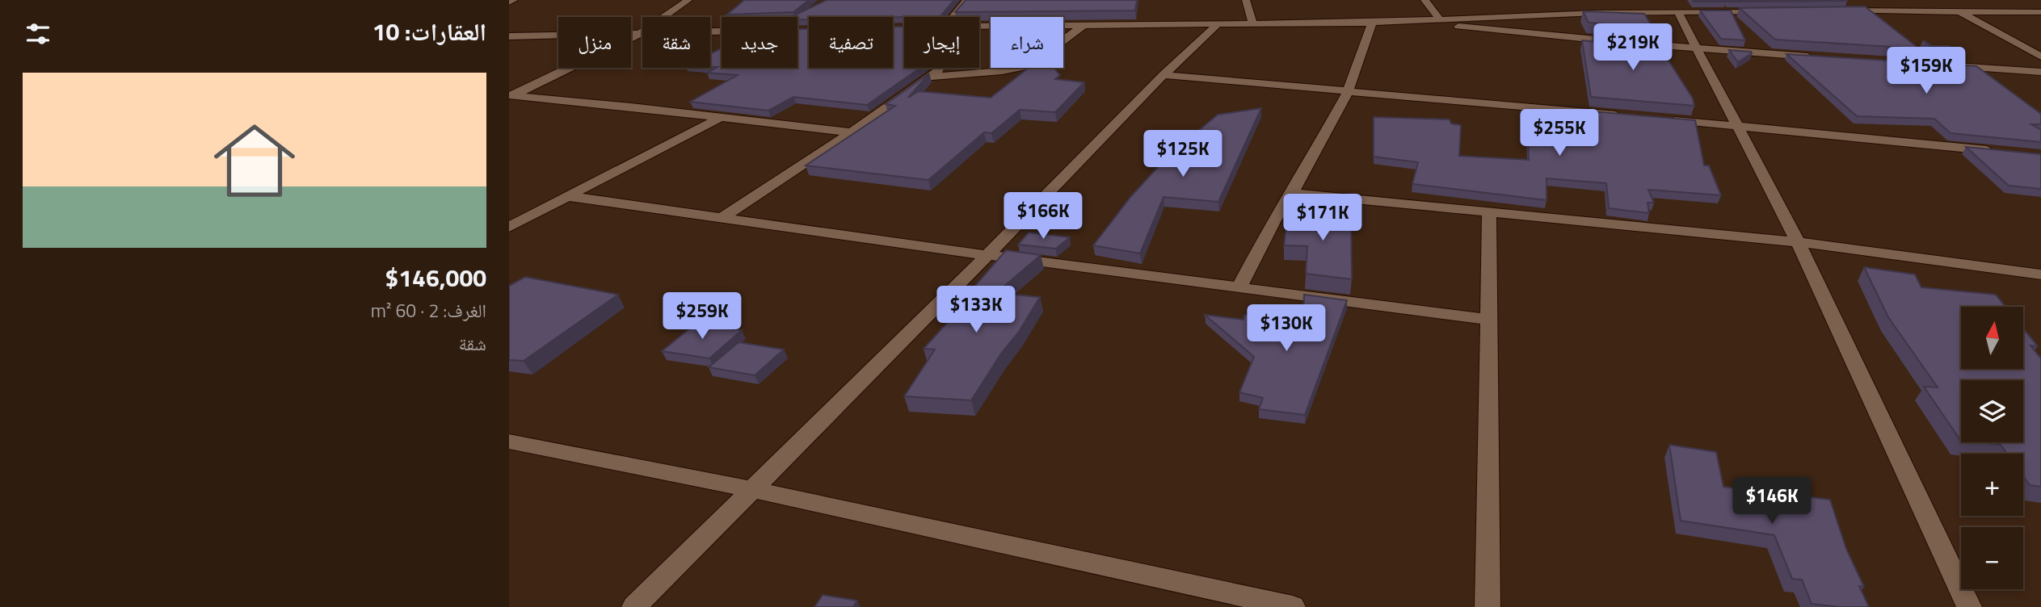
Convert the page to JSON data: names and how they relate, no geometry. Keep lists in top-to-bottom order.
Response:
{
  "north": "top",
  "page": {
    "heading": "العقارات: 10",
    "chip": [
      "شراء",
      "إيجار",
      "تصفية",
      "جديد",
      "شقة",
      "منزل"
    ],
    "price": [
      "$219K",
      "$159K",
      "$255K",
      "$125K",
      "$166K",
      "$171K",
      "$133K",
      "$259K",
      "$130K",
      "$146K"
    ],
    "list": [
      {
        "name": "$146,000",
        "note": "الغرف: 2 · 60 m² · شقة"
      }
    ],
    "map_buttons": ["+", "−"]
  }
}
